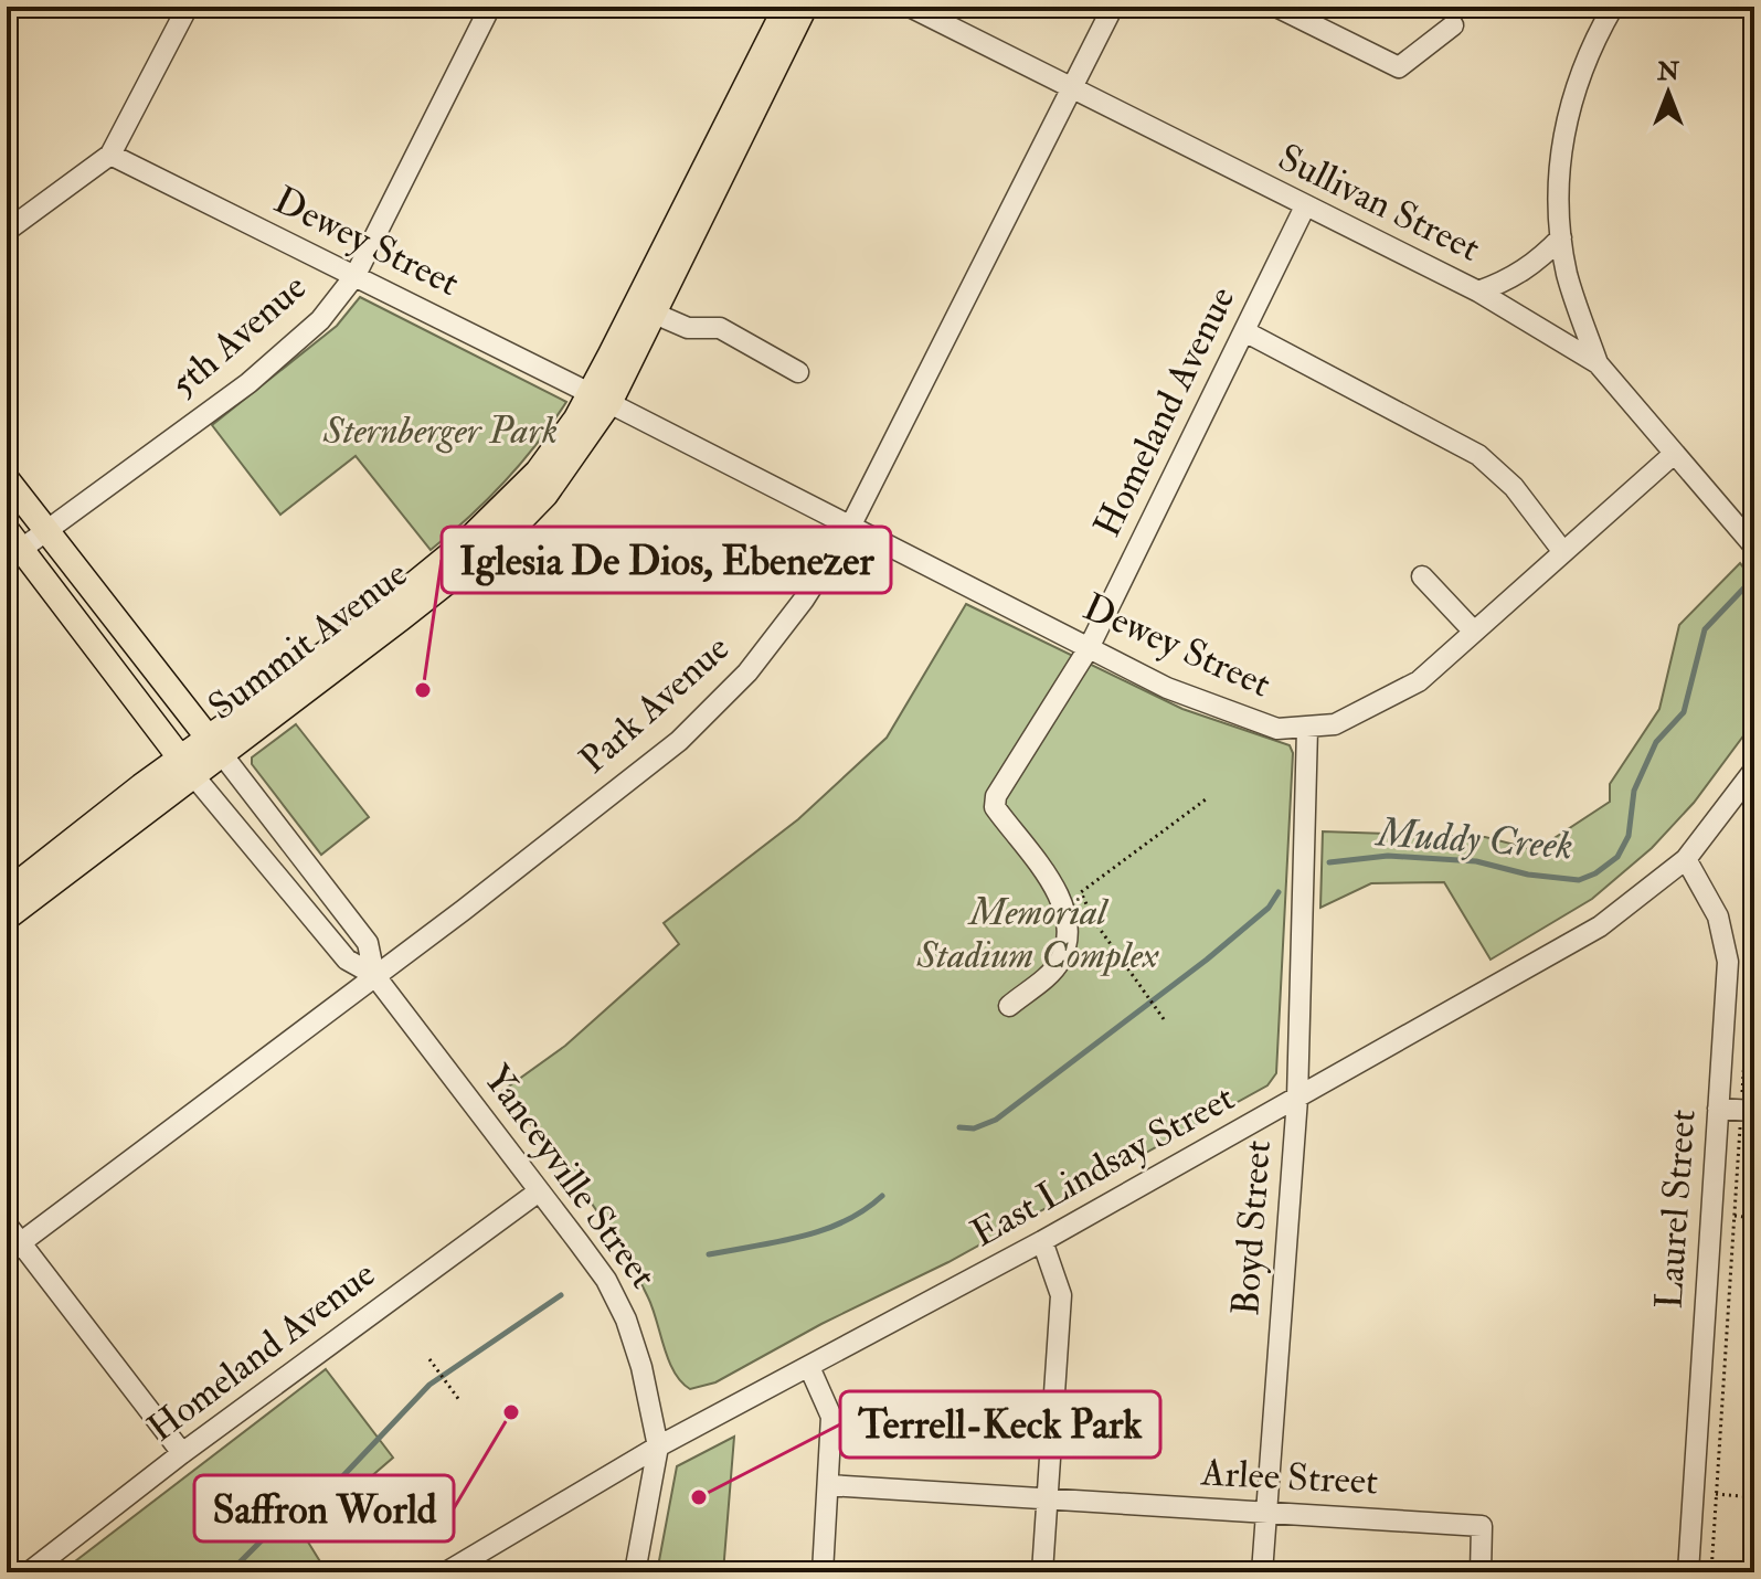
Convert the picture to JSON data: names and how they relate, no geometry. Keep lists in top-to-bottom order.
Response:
{
  "streets": {
    "main road": ["Summit Avenue", "Yanceyville Street"],
    "street": [
      "Sullivan Street",
      "Dewey Street",
      "5th Avenue",
      "Homeland Avenue",
      "Park Avenue",
      "East Lindsay Street",
      "Laurel Street",
      "Boyd Street",
      "Arlee Street"
    ]
  },
  "crossings": [
    ["Sullivan Street", "Dewey Street"],
    ["Sullivan Street", "Homeland Avenue"],
    ["Sullivan Street", "Park Avenue"],
    ["Dewey Street", "5th Avenue"],
    ["Dewey Street", "Homeland Avenue"],
    ["Dewey Street", "Summit Avenue"],
    ["Dewey Street", "Park Avenue"],
    ["Dewey Street", "Boyd Street"],
    ["5th Avenue", "Yanceyville Street"],
    ["Homeland Avenue", "Yanceyville Street"],
    ["Summit Avenue", "Yanceyville Street"],
    ["Park Avenue", "Yanceyville Street"],
    ["East Lindsay Street", "Yanceyville Street"],
    ["East Lindsay Street", "Laurel Street"],
    ["East Lindsay Street", "Boyd Street"],
    ["Boyd Street", "Arlee Street"]
  ],
  "water": ["Muddy Creek"],
  "parks": ["Sternberger Park", "Memorial Stadium Complex"],
  "places": ["Iglesia De Dios, Ebenezer", "Saffron World", "Terrell-Keck Park"],
  "north": "top"
}
